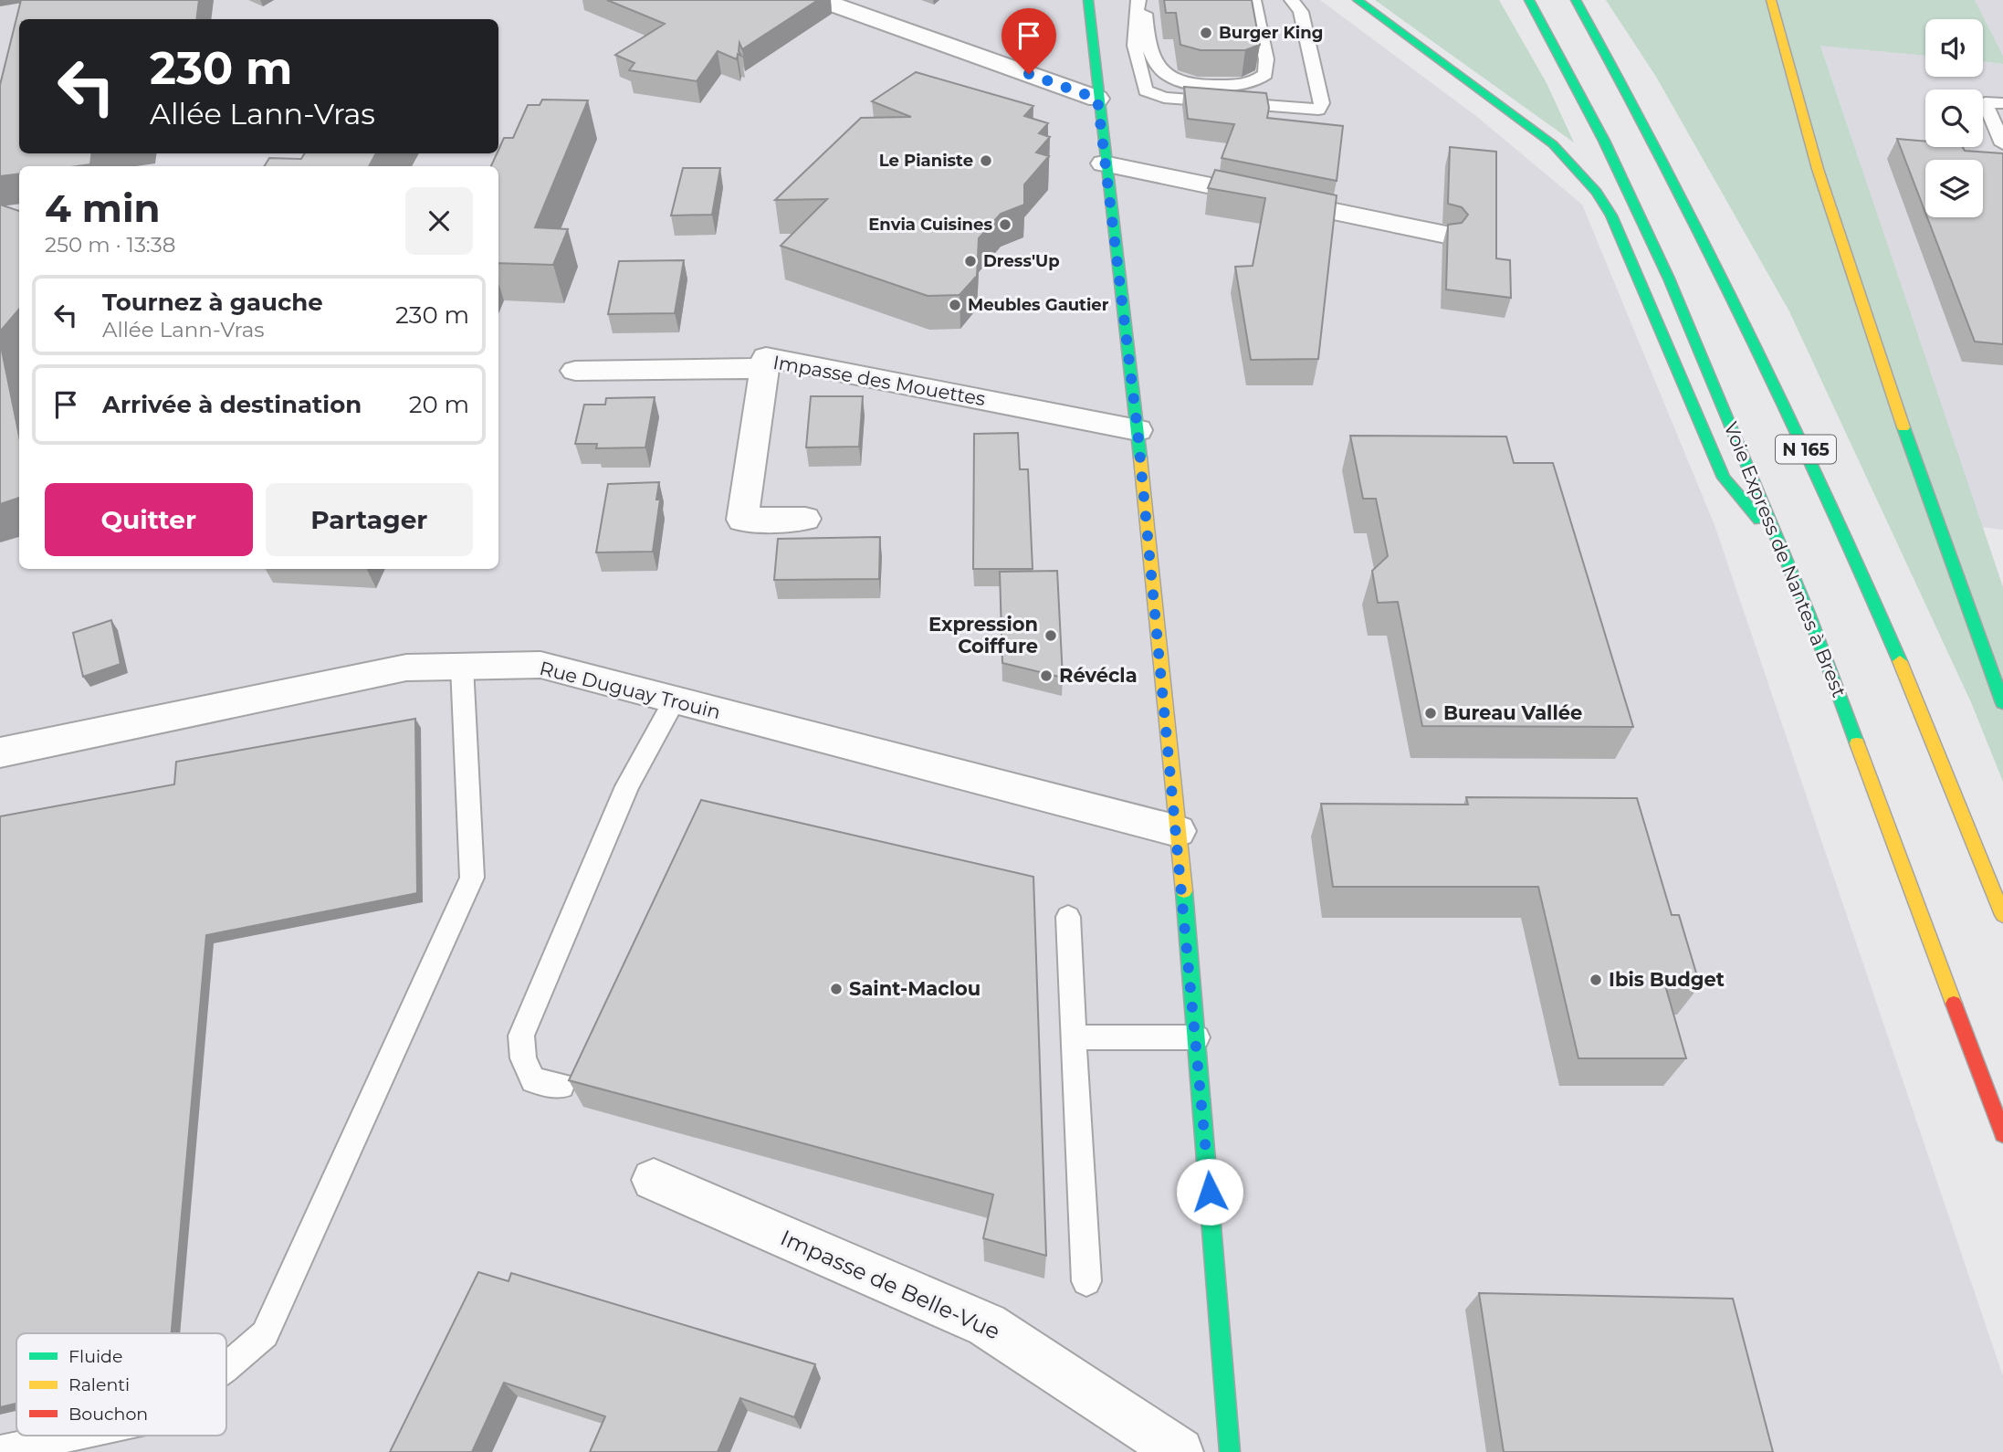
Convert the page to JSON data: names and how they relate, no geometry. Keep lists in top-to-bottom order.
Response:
{
  "streets": {
    "main road": ["N 165", "Voie Express de Nantes à Brest"],
    "street": ["Impasse des Mouettes", "Rue Duguay Trouin", "Impasse de Belle-Vue"]
  },
  "places": [
    "Burger King",
    "Le Pianiste",
    "Envia Cuisines",
    "Dress'Up",
    "Meubles Gautier",
    "Expression Coiffure",
    "Révécla",
    "Bureau Vallée",
    "Ibis Budget",
    "Saint-Maclou"
  ],
  "legend": ["Fluide", "Ralenti", "Bouchon"],
  "page": {
    "turn": ["230 m", "Allée Lann-Vras"],
    "heading": ["4 min", "250 m · 13:38"],
    "list": [
      {
        "name": "Tournez à gauche",
        "note": "Allée Lann-Vras",
        "value": "230 m"
      },
      {
        "name": "Arrivée à destination",
        "value": "20 m"
      }
    ],
    "buttons": ["Quitter", "Partager"]
  }
}
